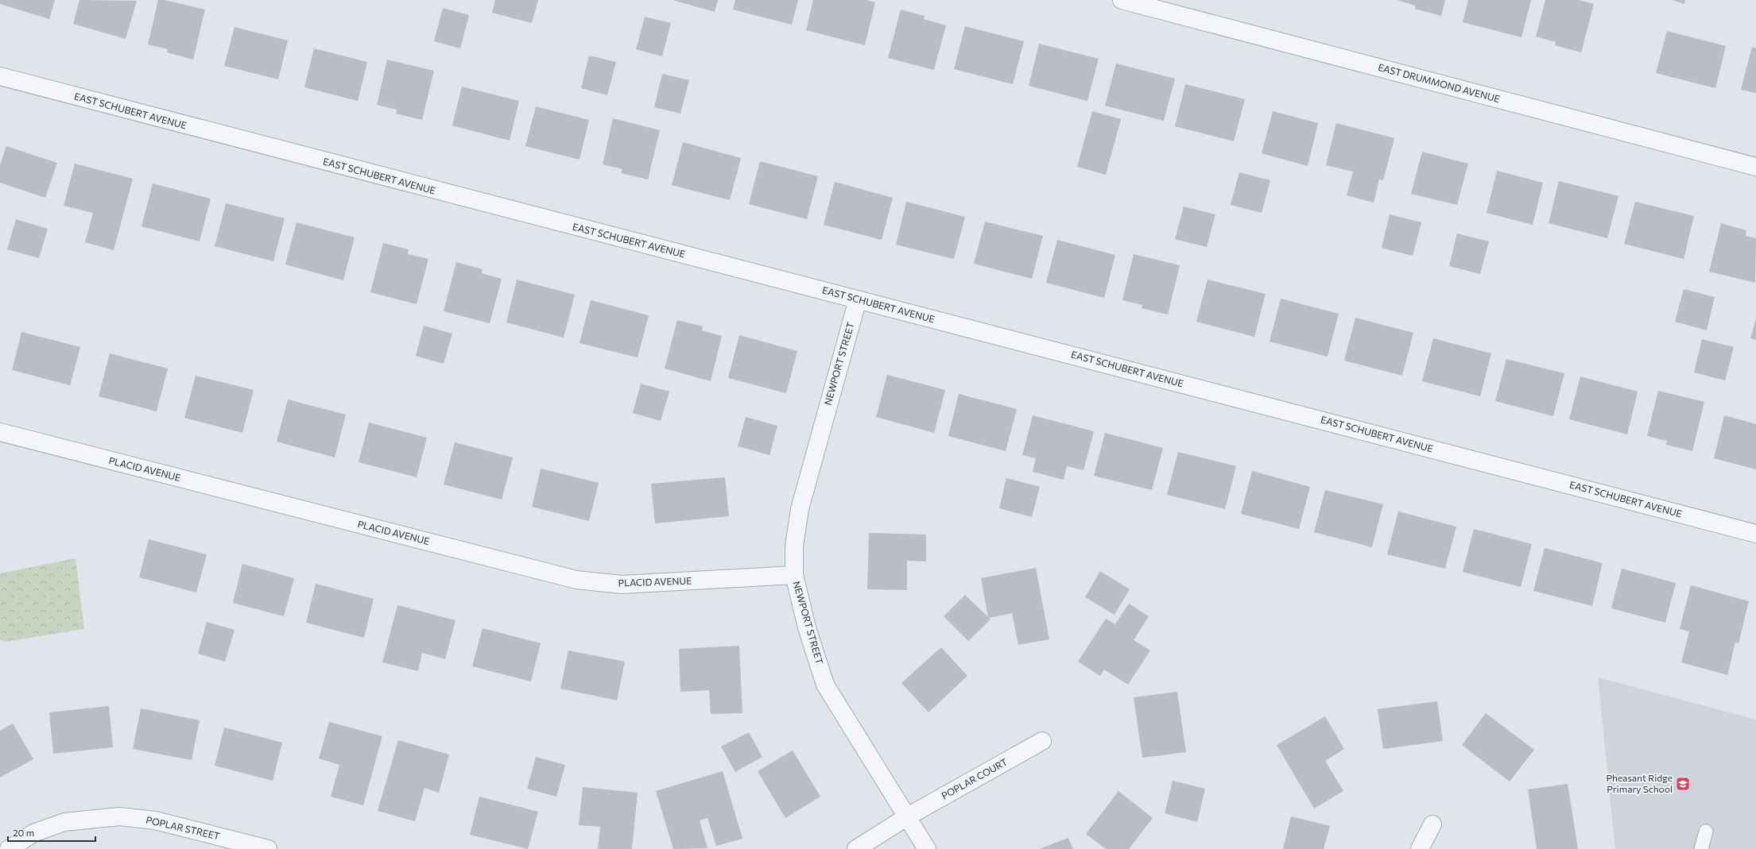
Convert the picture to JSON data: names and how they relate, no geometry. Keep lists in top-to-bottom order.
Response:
{
  "streets": {
    "street": [
      "EAST DRUMMOND AVENUE",
      "EAST SCHUBERT AVENUE",
      "NEWPORT STREET",
      "PLACID AVENUE",
      "POPLAR COURT",
      "POPLAR STREET"
    ]
  },
  "crossings": [
    ["EAST SCHUBERT AVENUE", "NEWPORT STREET"],
    ["NEWPORT STREET", "PLACID AVENUE"],
    ["NEWPORT STREET", "POPLAR COURT"]
  ],
  "places": {
    "school or university": ["Pheasant Ridge Primary School"]
  },
  "scale_bar": "20 m"
}
